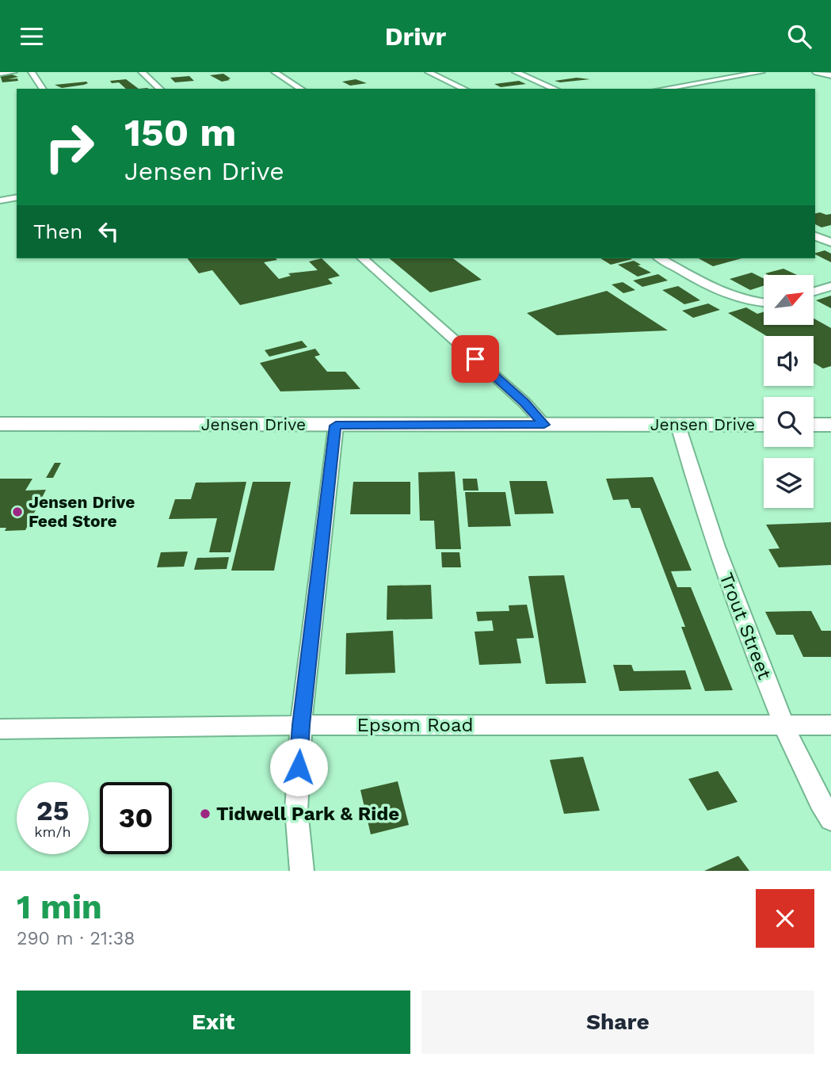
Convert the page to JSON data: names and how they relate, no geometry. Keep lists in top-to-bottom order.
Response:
{
  "streets": {
    "main road": ["Jensen Drive"],
    "street": ["Trout Street", "Epsom Road"]
  },
  "crossings": [
    ["Jensen Drive", "Trout Street"],
    ["Trout Street", "Epsom Road"]
  ],
  "places": ["Jensen Drive Feed Store", "Tidwell Park & Ride"],
  "north": "top right",
  "page": {
    "header": "Drivr",
    "turn": ["150 m", "Jensen Drive"],
    "then": "Then",
    "speed": "25 km/h",
    "limit": "30",
    "heading": ["1 min", "290 m · 21:38"],
    "buttons": ["Exit", "Share"]
  }
}
